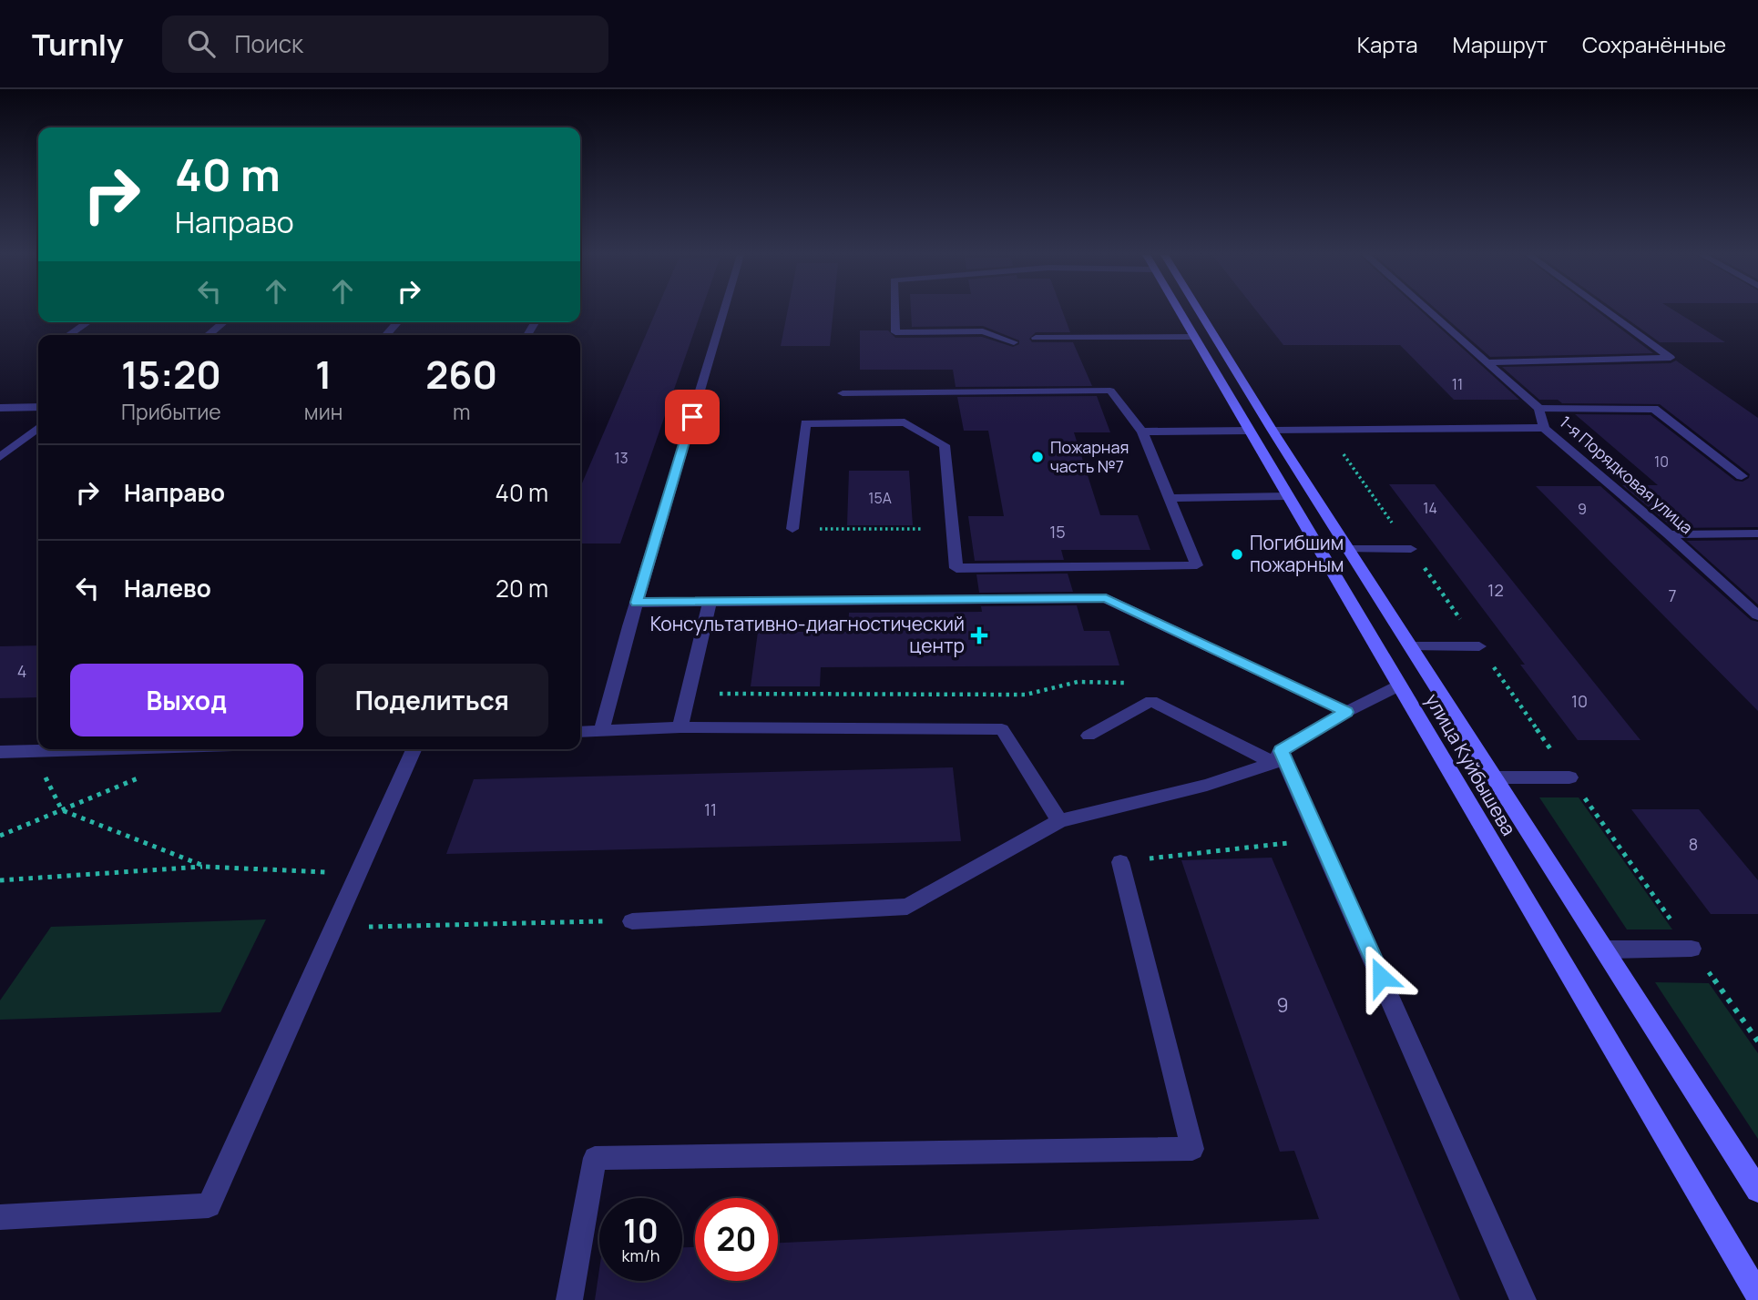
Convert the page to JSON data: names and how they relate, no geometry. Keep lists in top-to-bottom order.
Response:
{
  "streets": {
    "main road": ["улица Куйбышева"],
    "street": ["1-я Порядковая улица"]
  },
  "places": {
    "other": ["Пожарная часть №7", "Погибшим пожарным"],
    "health": ["Консультативно-диагностический центр"]
  },
  "house_numbers": [
    "11",
    "13",
    "10",
    "15А",
    "14",
    "9",
    "15",
    "12",
    "7",
    "4",
    "10",
    "11",
    "8",
    "9"
  ],
  "page": {
    "header": "Turnly",
    "search": "Поиск",
    "nav": ["Карта", "Маршрут", "Сохранённые"],
    "turn": ["40 m", "Направо"],
    "eta": [
      "15:20",
      "Прибытие",
      "1",
      "мин",
      "260",
      "m"
    ],
    "list": [
      {
        "name": "Направо",
        "value": "40 m"
      },
      {
        "name": "Налево",
        "value": "20 m"
      }
    ],
    "buttons": ["Выход", "Поделиться"],
    "speed": "10 km/h",
    "limit": "20"
  }
}
